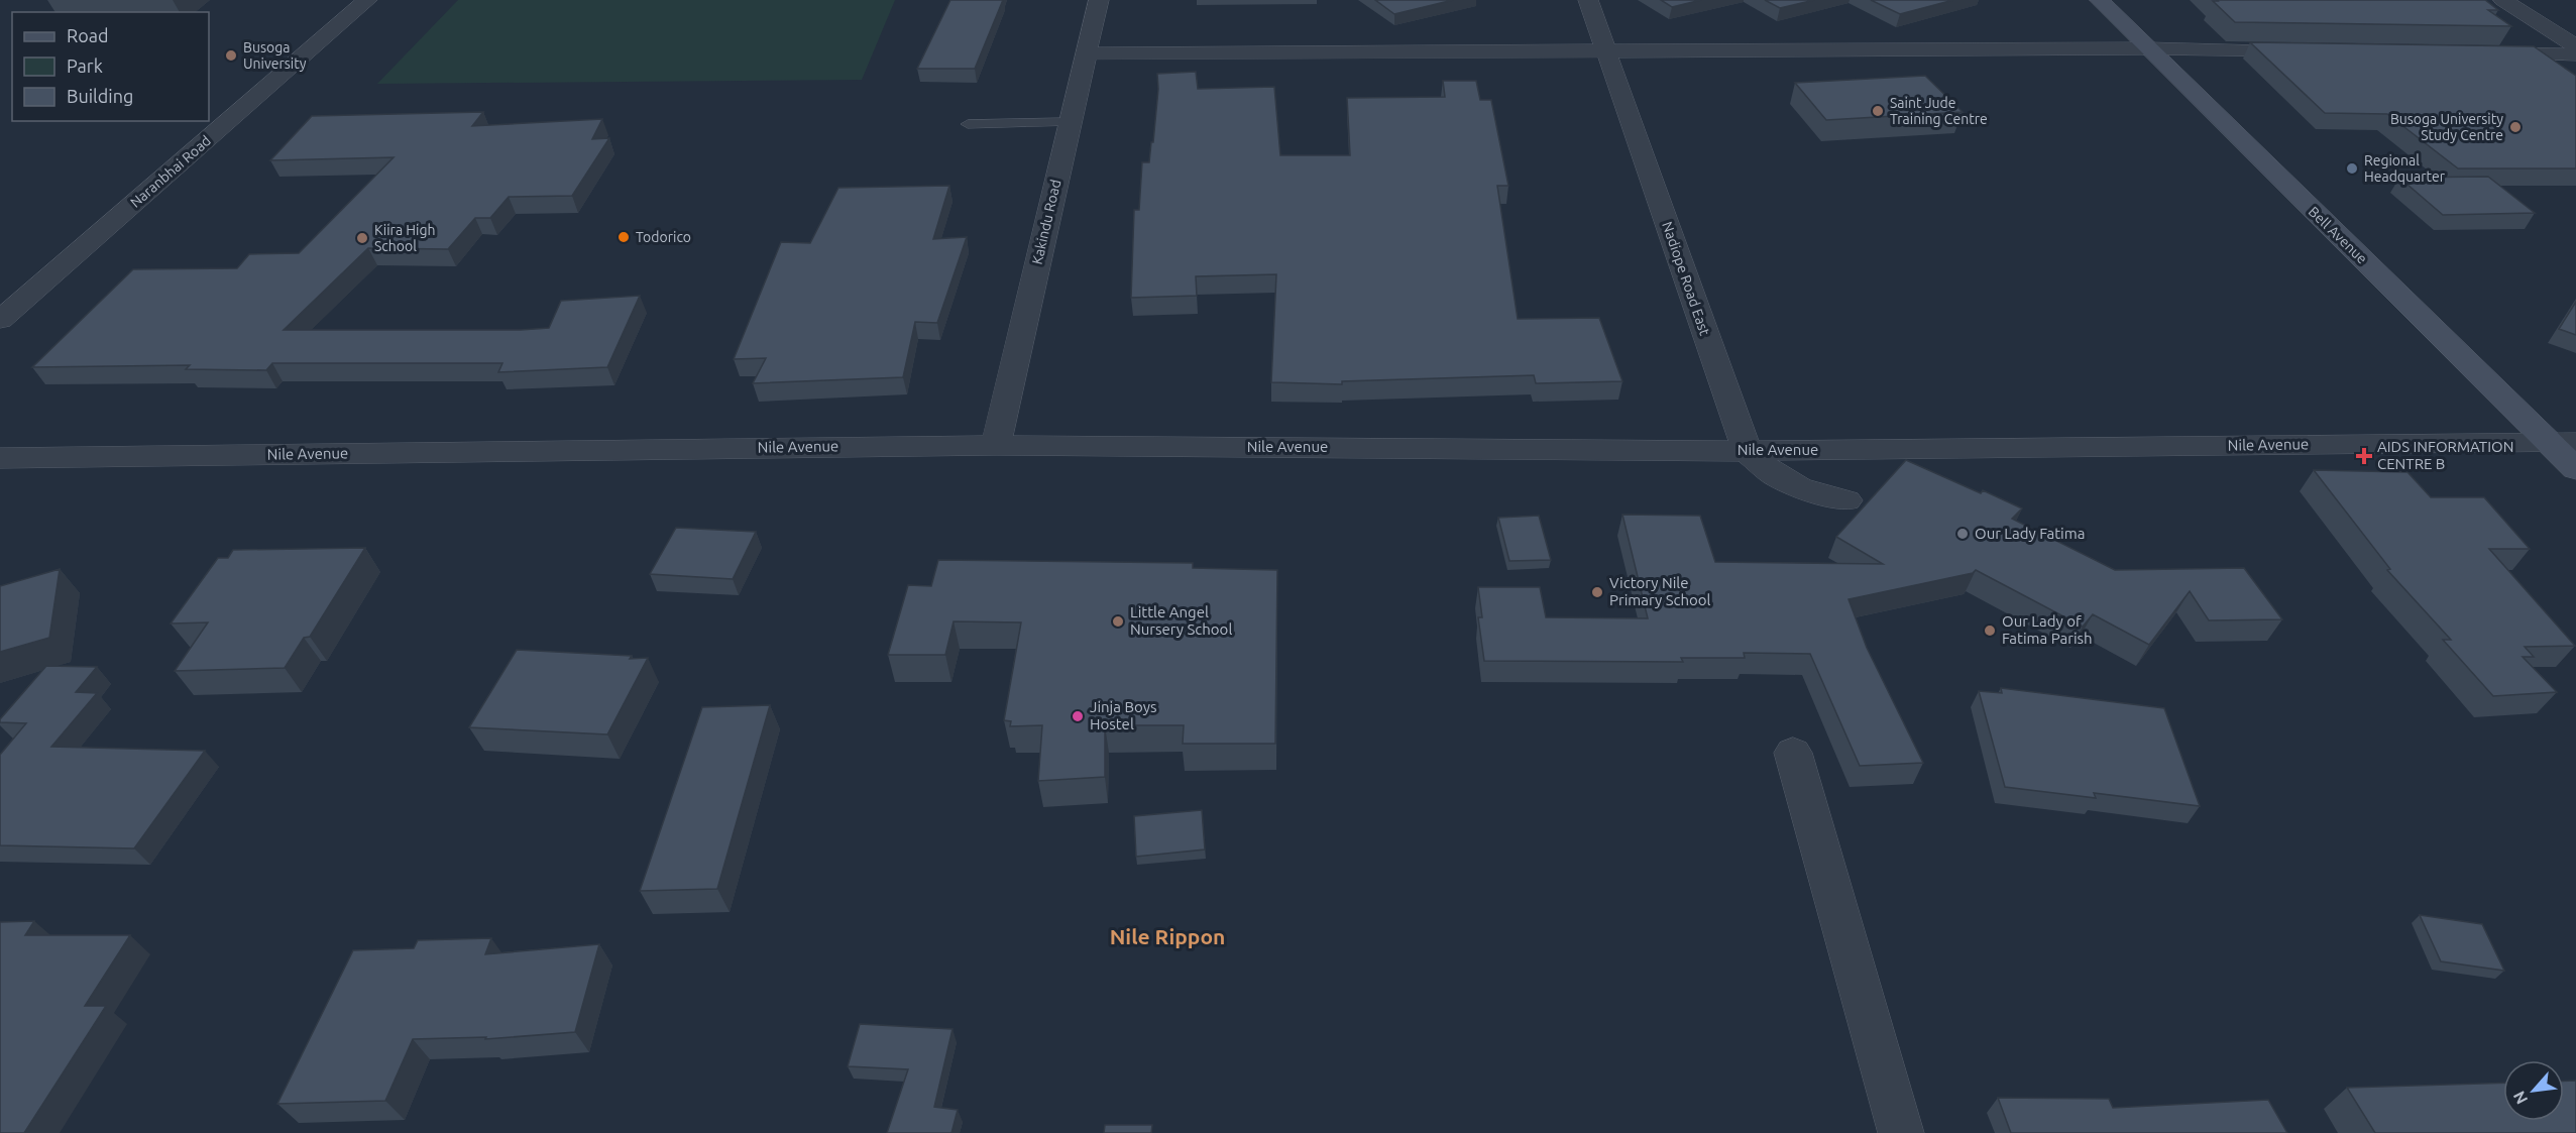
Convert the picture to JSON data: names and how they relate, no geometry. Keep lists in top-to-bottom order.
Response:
{
  "streets": {
    "street": [
      "Naranbhai Road",
      "Kakindu Road",
      "Bell Avenue",
      "Nadiope Road East",
      "Nile Avenue"
    ]
  },
  "crossings": [
    ["Kakindu Road", "Nile Avenue"],
    ["Bell Avenue", "Nile Avenue"],
    ["Nadiope Road East", "Nile Avenue"]
  ],
  "districts": ["Nile Rippon"],
  "places": {
    "other": [
      "Busoga University",
      "Saint Jude Training Centre",
      "Busoga University Study Centre",
      "Regional Headquarter",
      "Todorico",
      "Kiira High School",
      "Our Lady Fatima",
      "Victory Nile Primary School",
      "Little Angel Nursery School",
      "Our Lady of Fatima Parish",
      "Jinja Boys Hostel"
    ],
    "health": ["AIDS INFORMATION CENTRE B"]
  },
  "legend": ["Road", "Park", "Building"],
  "north": "bottom left"
}
